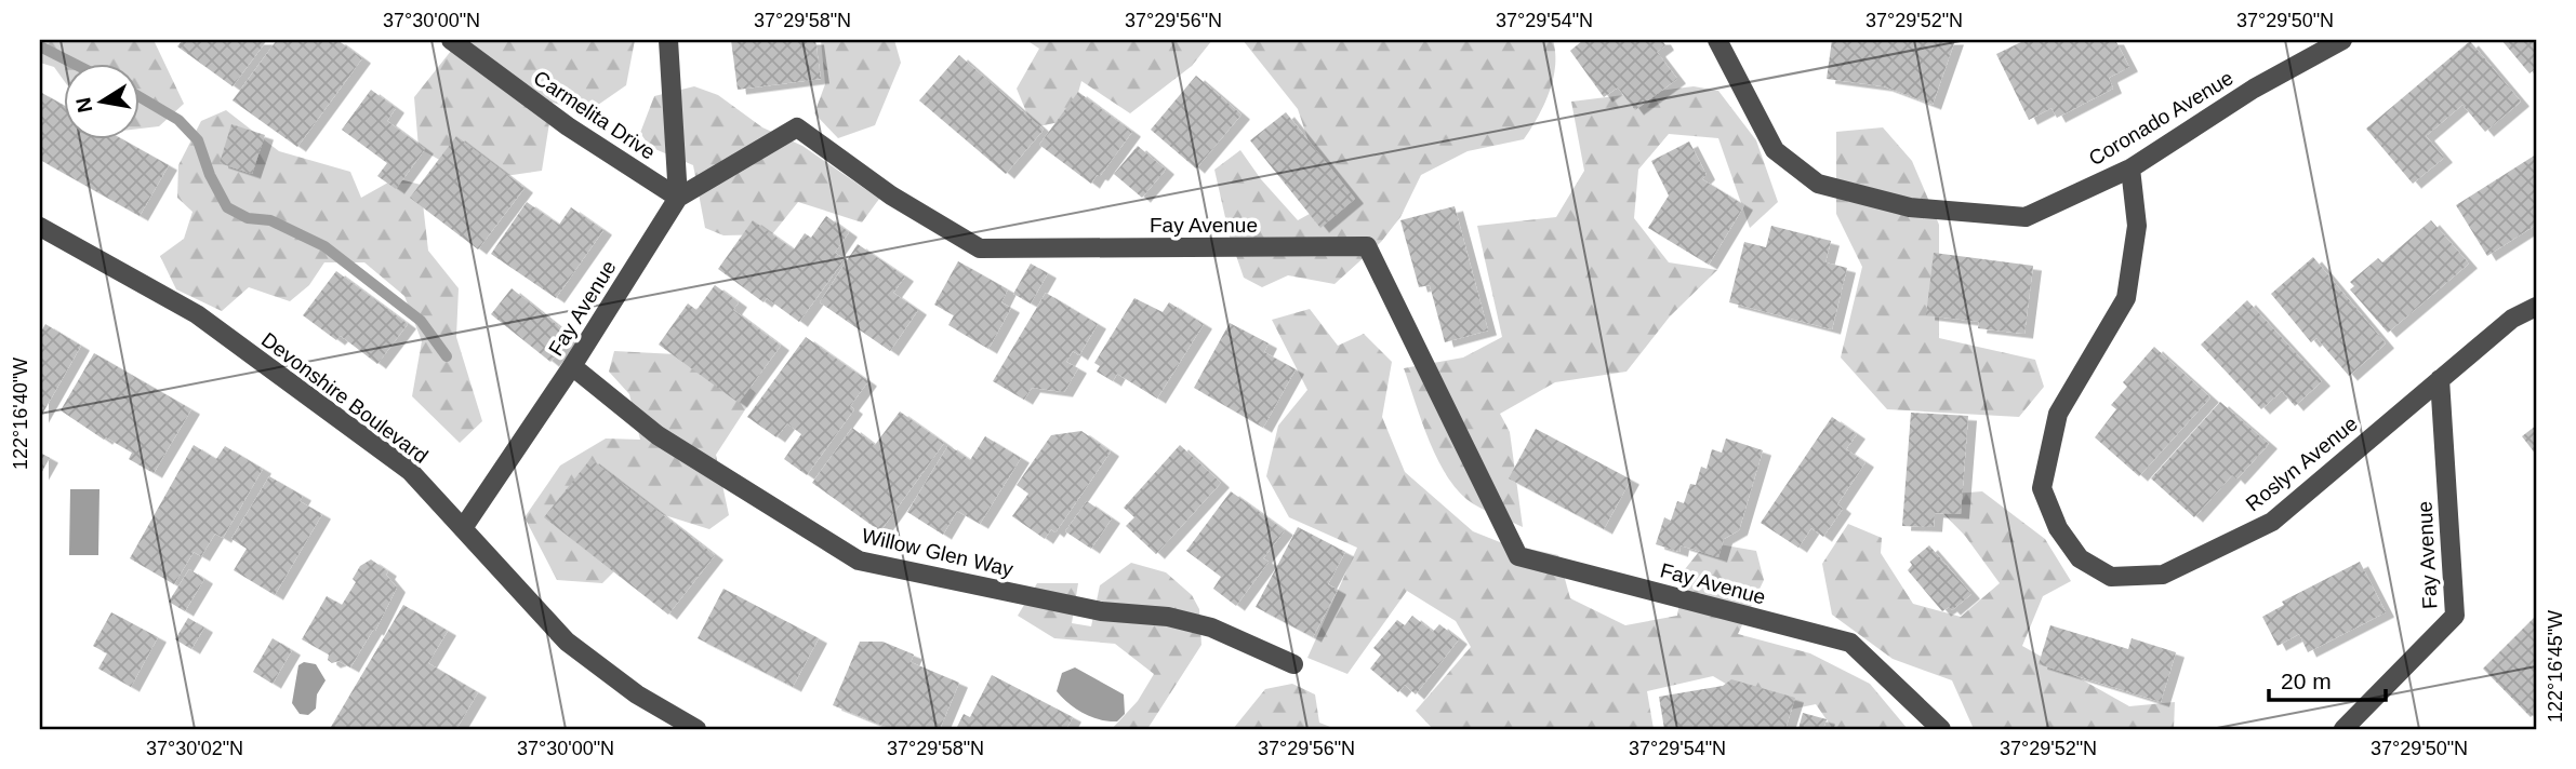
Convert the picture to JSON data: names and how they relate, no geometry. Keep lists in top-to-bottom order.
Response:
{
  "streets": {
    "street": [
      "Carmelita Drive",
      "Coronado Avenue",
      "Fay Avenue",
      "Devonshire Boulevard",
      "Roslyn Avenue",
      "Willow Glen Way"
    ]
  },
  "crossings": [
    ["Carmelita Drive", "Fay Avenue"],
    ["Coronado Avenue", "Roslyn Avenue"],
    ["Fay Avenue", "Devonshire Boulevard"],
    ["Fay Avenue", "Roslyn Avenue"],
    ["Fay Avenue", "Willow Glen Way"]
  ],
  "scale_bar": "20 m",
  "north": "left",
  "coordinates": [
    "37°30'00\"N",
    "37°29'58\"N",
    "37°29'56\"N",
    "37°29'54\"N",
    "37°29'52\"N",
    "37°29'50\"N",
    "122°16'40\"W",
    "122°16'45\"W",
    "37°30'02\"N"
  ]
}
